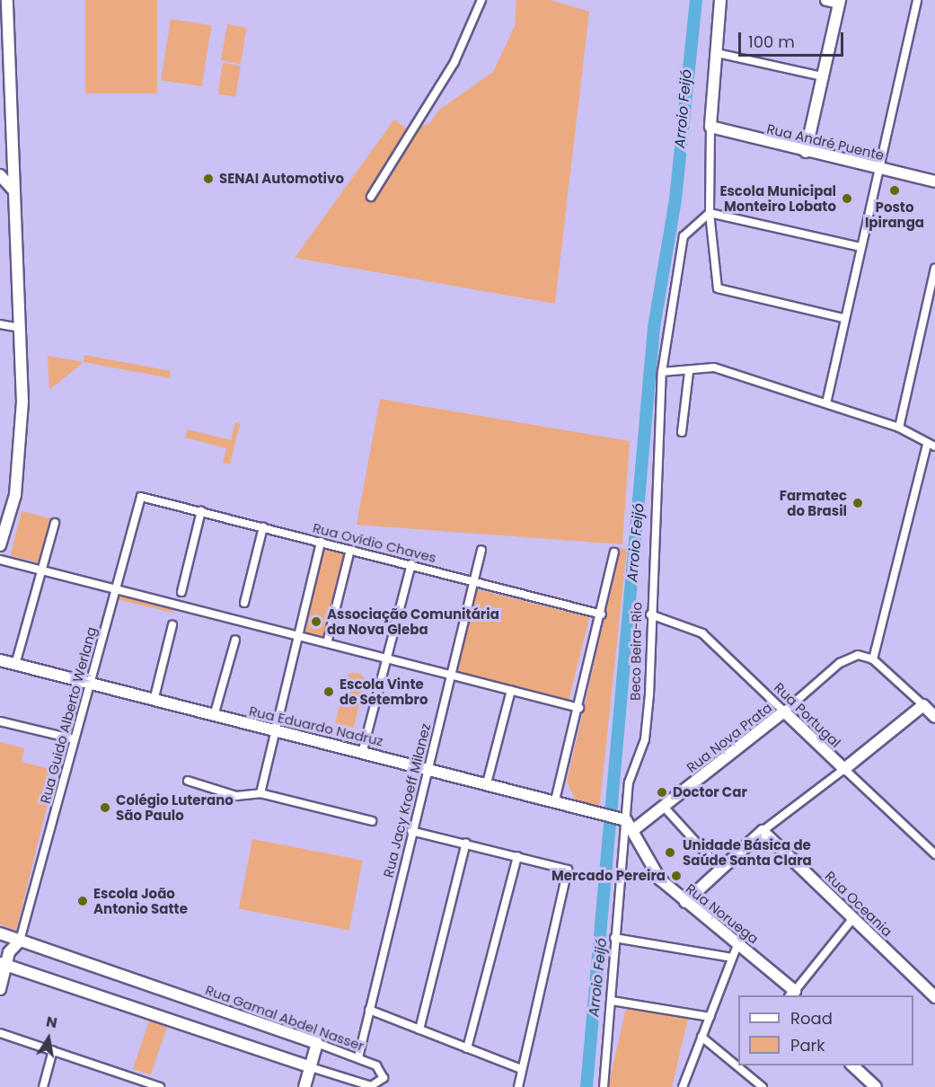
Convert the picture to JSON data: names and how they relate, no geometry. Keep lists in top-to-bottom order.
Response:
{
  "streets": {
    "street": [
      "Rua André Puente",
      "Rua Ovídio Chaves",
      "Beco Beira-Rio",
      "Rua Guido Alberto Werlang",
      "Rua Portugal",
      "Rua Eduardo Nadruz",
      "Rua Nova Prata",
      "Rua Jacy Kroeff Milanez",
      "Rua Oceania",
      "Rua Noruega",
      "Rua Gamal Abdel Nasser"
    ]
  },
  "crossings": [
    ["Rua Ovídio Chaves", "Rua Guido Alberto Werlang"],
    ["Rua Ovídio Chaves", "Rua Jacy Kroeff Milanez"],
    ["Beco Beira-Rio", "Rua Portugal"],
    ["Beco Beira-Rio", "Rua Eduardo Nadruz"],
    ["Beco Beira-Rio", "Rua Noruega"],
    ["Rua Guido Alberto Werlang", "Rua Eduardo Nadruz"],
    ["Rua Guido Alberto Werlang", "Rua Gamal Abdel Nasser"],
    ["Rua Portugal", "Rua Nova Prata"],
    ["Rua Eduardo Nadruz", "Rua Jacy Kroeff Milanez"],
    ["Rua Eduardo Nadruz", "Rua Noruega"],
    ["Rua Nova Prata", "Rua Noruega"],
    ["Rua Jacy Kroeff Milanez", "Rua Gamal Abdel Nasser"]
  ],
  "water": ["Arroio Feijó"],
  "places": [
    "SENAI Automotivo",
    "Posto Ipiranga",
    "Escola Municipal Monteiro Lobato",
    "Farmatec do Brasil",
    "Associação Comunitária da Nova Gleba",
    "Escola Vinte de Setembro",
    "Doctor Car",
    "Colégio Luterano São Paulo",
    "Unidade Básica de Saúde Santa Clara",
    "Mercado Pereira",
    "Escola João Antonio Satte"
  ],
  "legend": ["Road", "Park"],
  "scale_bar": "100 m",
  "north": "top"
}
